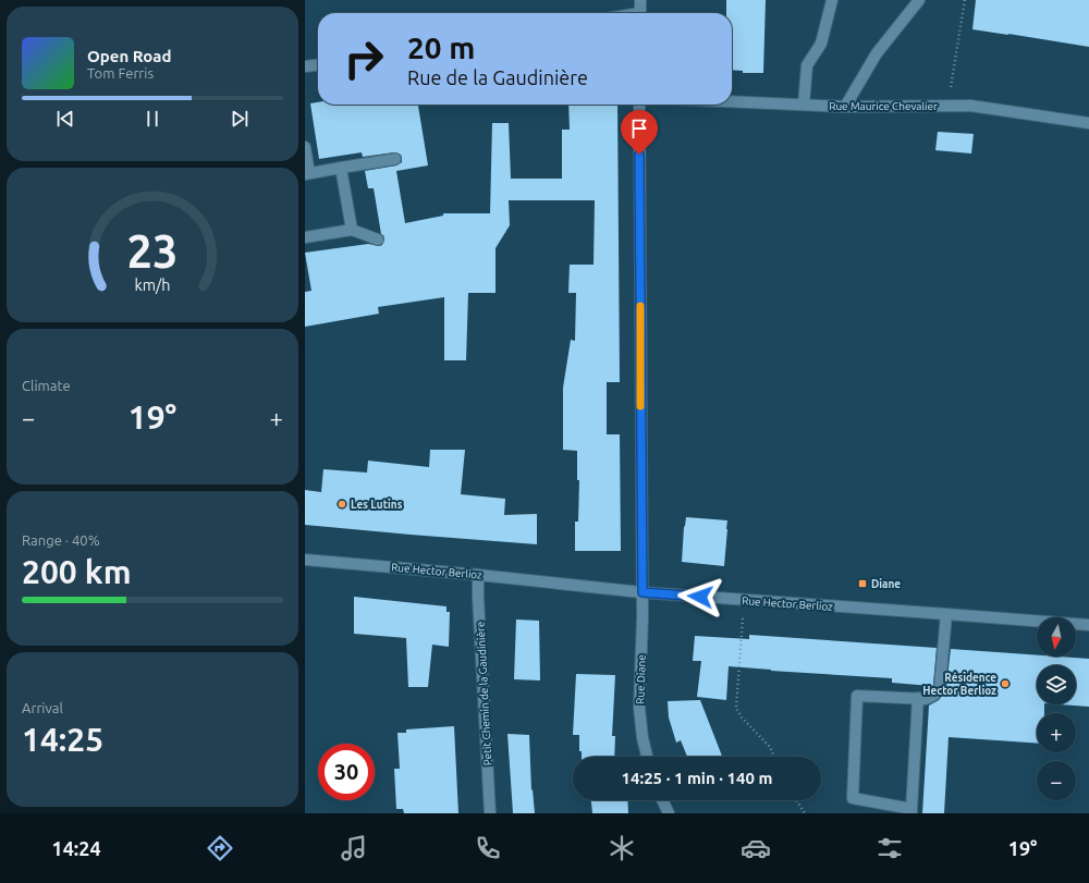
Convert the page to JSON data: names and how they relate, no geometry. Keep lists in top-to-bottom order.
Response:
{
  "streets": {
    "street": [
      "Rue Maurice Chevalier",
      "Rue Hector Berlioz",
      "Rue Diane",
      "Petit Chemin de la Gaudinière"
    ]
  },
  "crossings": [
    ["Rue Hector Berlioz", "Rue Diane"],
    ["Rue Hector Berlioz", "Petit Chemin de la Gaudinière"]
  ],
  "places": {
    "other": ["Les Lutins", "Résidence Hector Berlioz"],
    "transit": ["Diane"]
  },
  "north": "bottom",
  "page": {
    "turn": ["20 m", "Rue de la Gaudinière"],
    "song": ["Open Road", "Tom Ferris"],
    "tile": [
      "Climate",
      ["Range · 40%", "200 km"],
      ["Arrival", "14:25"]
    ],
    "heat": ["−", "19°", "+"],
    "map_buttons": ["+", "−"],
    "limit": "30",
    "trip": "14:25 · 1 min · 140 m",
    "tabs": ["14:24", "19°"],
    "gauge": ["23", "km/h"]
  }
}
